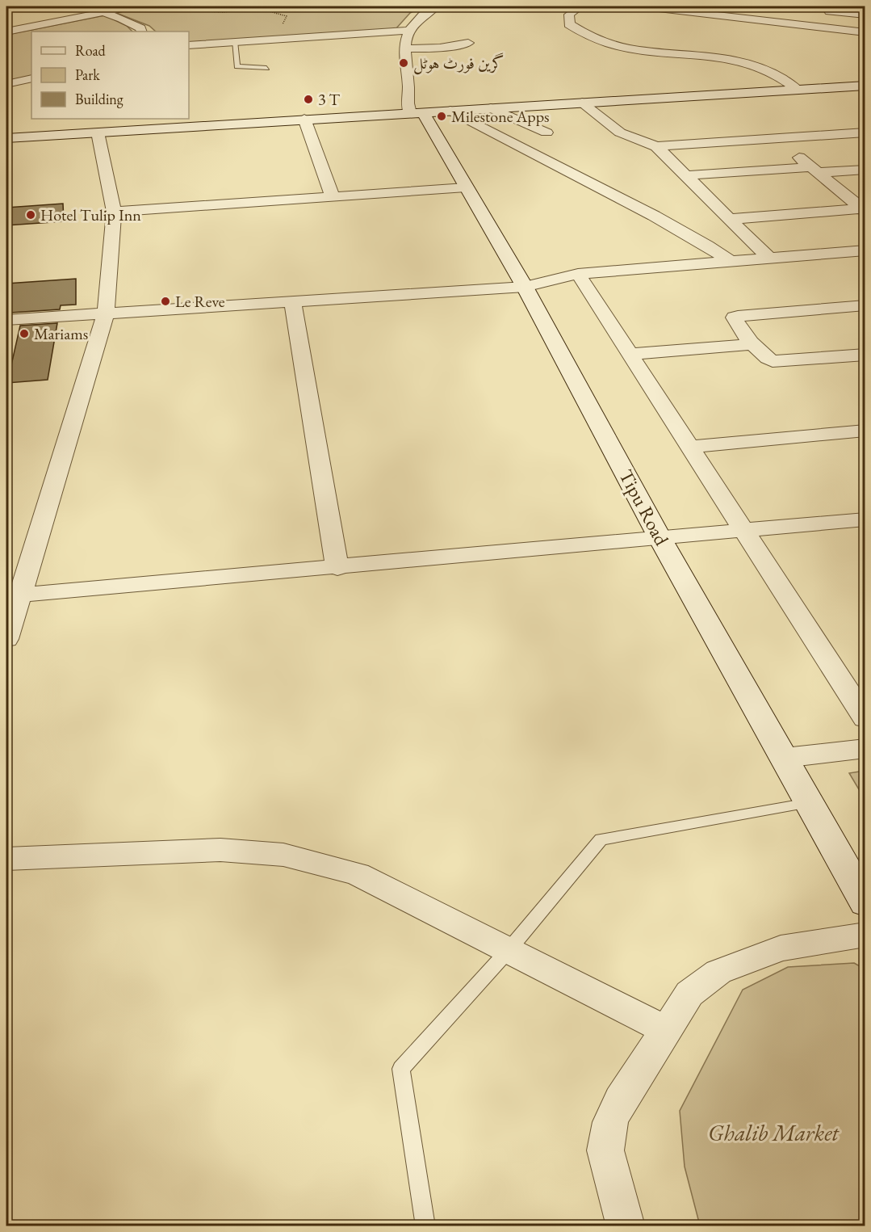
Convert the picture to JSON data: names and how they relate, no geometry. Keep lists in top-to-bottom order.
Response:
{
  "streets": {
    "street": ["Tipu Road"]
  },
  "parks": ["Ghalib Market"],
  "places": [
    "گرین فورٹ ہوٹل",
    "3 T",
    "Milestone Apps",
    "Hotel Tulip Inn",
    "Le Reve",
    "Mariams"
  ],
  "legend": ["Road", "Park", "Building"]
}
